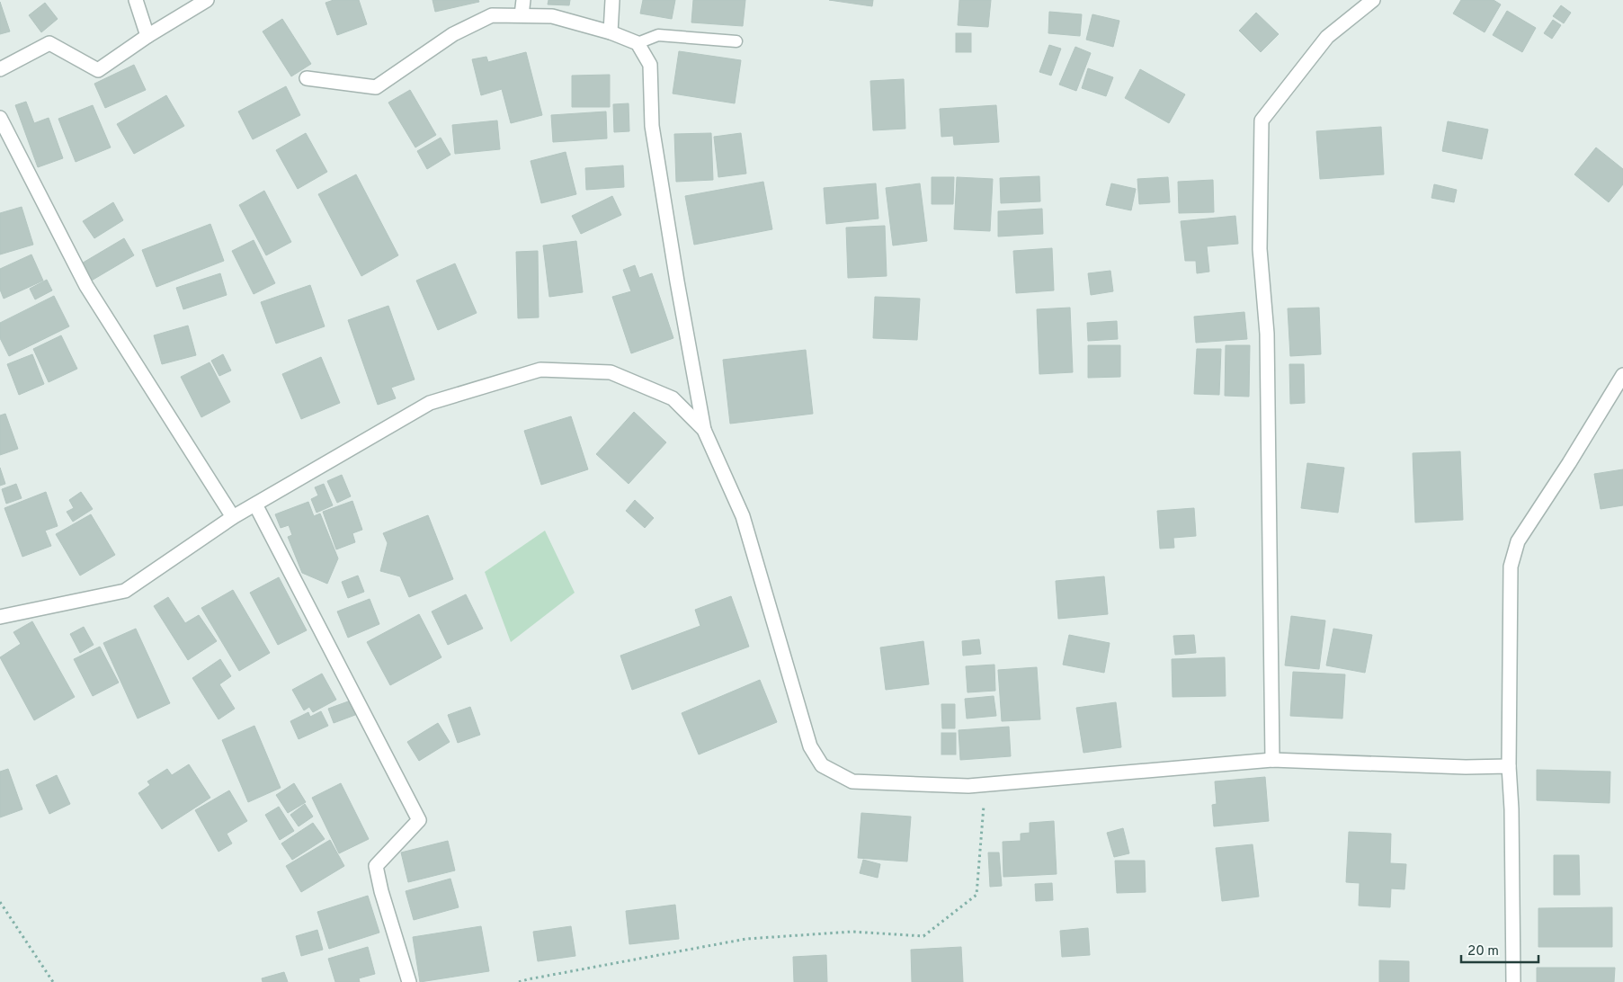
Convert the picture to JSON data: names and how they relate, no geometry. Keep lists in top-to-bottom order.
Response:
{
  "scale_bar": "20 m"
}
